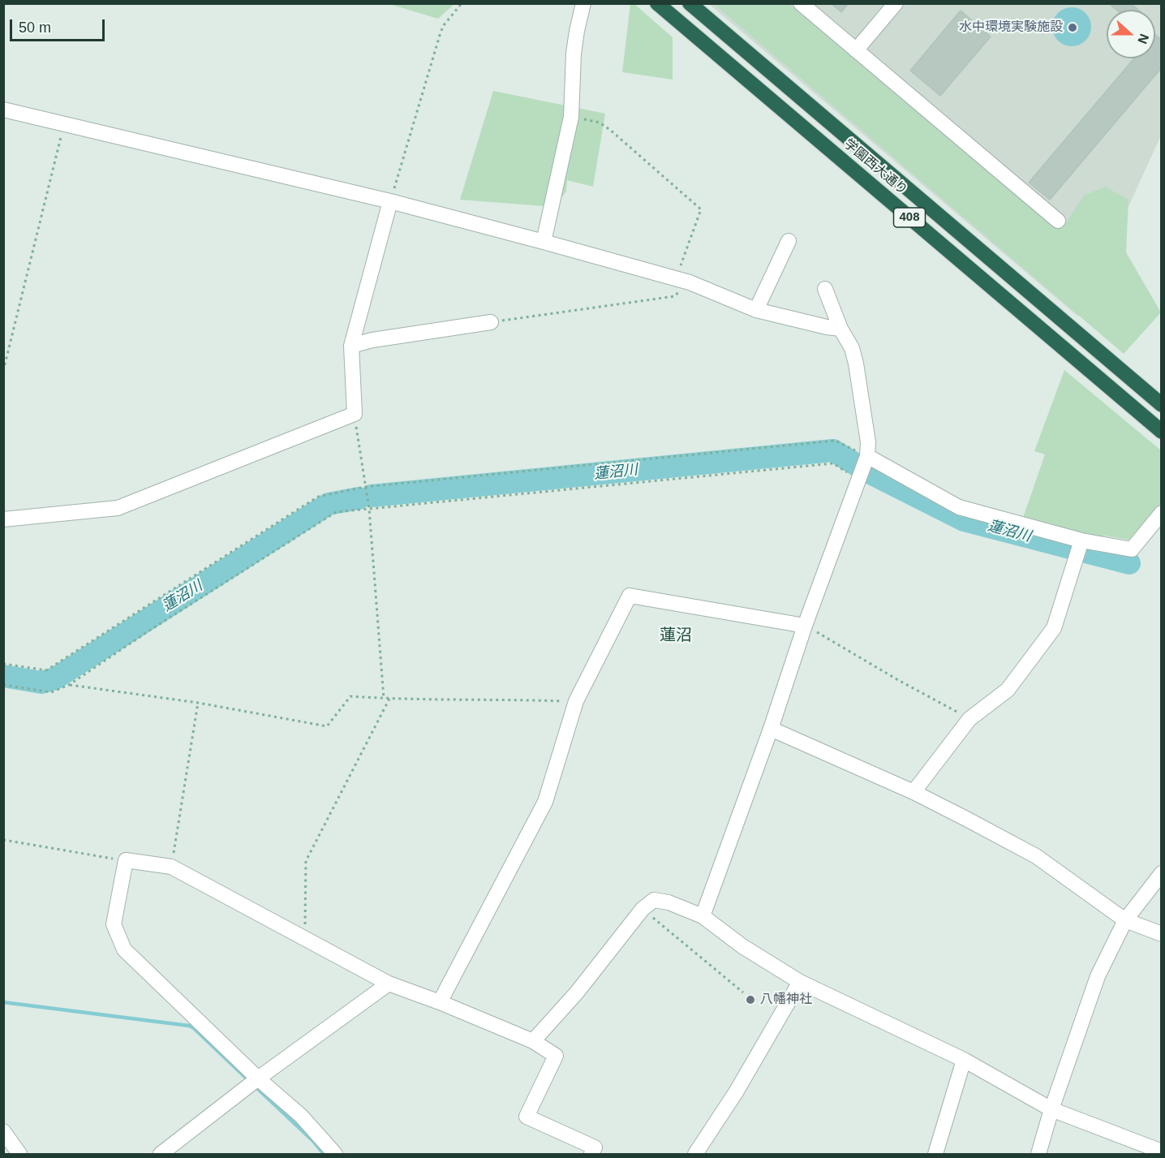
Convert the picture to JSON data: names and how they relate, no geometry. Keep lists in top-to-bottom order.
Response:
{
  "streets": {
    "highway": ["学園西大通り", "408"]
  },
  "districts": ["蓮沼"],
  "water": ["蓮沼川"],
  "places": ["水中環境実験施設", "八幡神社"],
  "scale_bar": "50 m",
  "north": "right"
}
